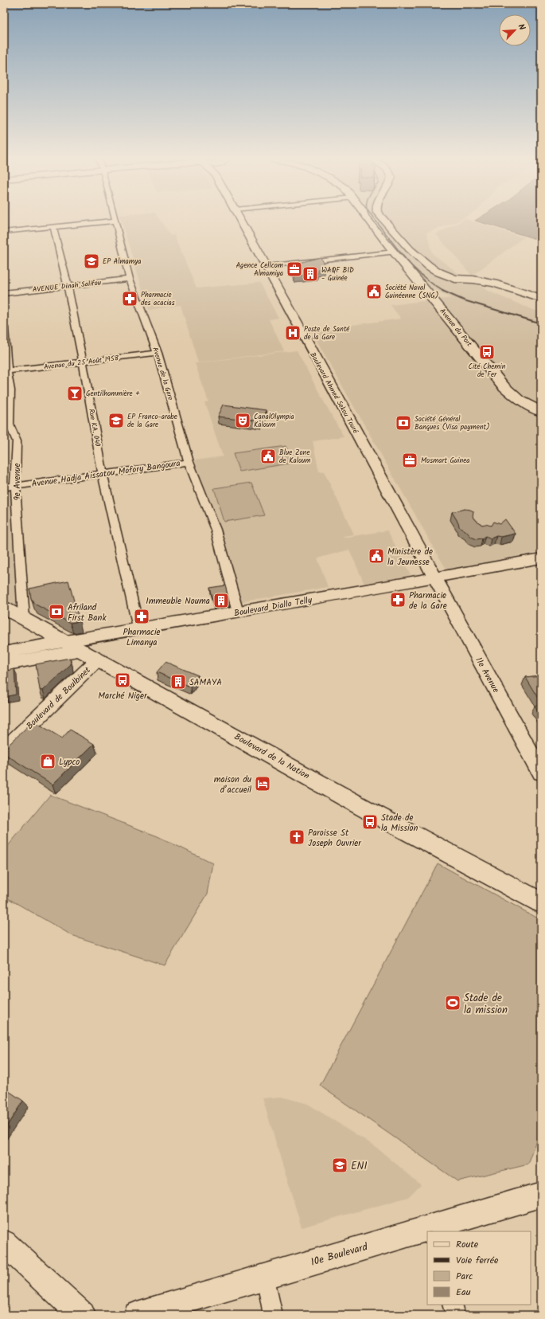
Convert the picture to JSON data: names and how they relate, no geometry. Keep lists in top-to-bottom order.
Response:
{
  "streets": {
    "main road": ["Avenue du Port", "Boulevard de la Nation"],
    "street": [
      "AVENUE Dinah Salifou",
      "Avenue du 25 Août 1958",
      "Avenue de la Gare",
      "Boulevard Ahmed Sekou Touré",
      "Rue KA. 040",
      "Avenue Hadja Aissatou Mofory Bangoura",
      "9e Avenue",
      "Boulevard Diallo Telly",
      "11e Avenue",
      "Boulevard de Boulbinet",
      "10e Boulevard"
    ]
  },
  "crossings": [
    ["AVENUE Dinah Salifou", "Avenue de la Gare"],
    ["AVENUE Dinah Salifou", "Rue KA. 040"],
    ["Avenue du 25 Août 1958", "Avenue de la Gare"],
    ["Avenue du 25 Août 1958", "Rue KA. 040"],
    ["Avenue du 25 Août 1958", "9e Avenue"],
    ["Avenue de la Gare", "Avenue Hadja Aissatou Mofory Bangoura"],
    ["Avenue de la Gare", "Boulevard Diallo Telly"],
    ["Boulevard Ahmed Sekou Touré", "Boulevard Diallo Telly"],
    ["Boulevard Ahmed Sekou Touré", "11e Avenue"],
    ["Rue KA. 040", "Avenue Hadja Aissatou Mofory Bangoura"],
    ["Rue KA. 040", "Boulevard Diallo Telly"],
    ["Avenue Hadja Aissatou Mofory Bangoura", "9e Avenue"],
    ["9e Avenue", "Boulevard de la Nation"],
    ["Boulevard Diallo Telly", "11e Avenue"],
    ["Boulevard Diallo Telly", "Boulevard de Boulbinet"],
    ["Boulevard Diallo Telly", "Boulevard de la Nation"],
    ["Boulevard de Boulbinet", "Boulevard de la Nation"]
  ],
  "places": {
    "school or university": ["EP Almamya", "EP Franco-arabe de la Gare", "ENI"],
    "office": ["Agence Cellcom Almamiya", "Mosmart Guinea"],
    "building": ["WAQF BID - Guinée", "Immeuble Nouma", "SAMAYA"],
    "public building": ["Société Naval Guinéenne (SNG)", "Blue Zone de Kaloum", "Ministère de la Jeunesse"],
    "pharmacy": ["Pharmacie des acacias", "Pharmacie de la Gare", "Pharmacie Limanya"],
    "hospital": ["Poste de Santé de la Gare"],
    "bus stop": ["Cité Chemin de Fer", "Marché Niger", "Stade de la Mission"],
    "bar": ["Gentilhommière +"],
    "theatre": ["CanalOlympia Kaloum"],
    "bank": ["Société Général Banques (Visa payment)", "Afriland First Bank"],
    "shop": ["Lypco"],
    "hotel": ["maison du d’accueil"],
    "church": ["Paroisse St Joseph Ouvrier"],
    "sports": ["Stade de la mission"]
  },
  "legend": [
    "Route",
    "Voie ferrée",
    "Parc",
    "Eau"
  ],
  "north": "top right"
}
